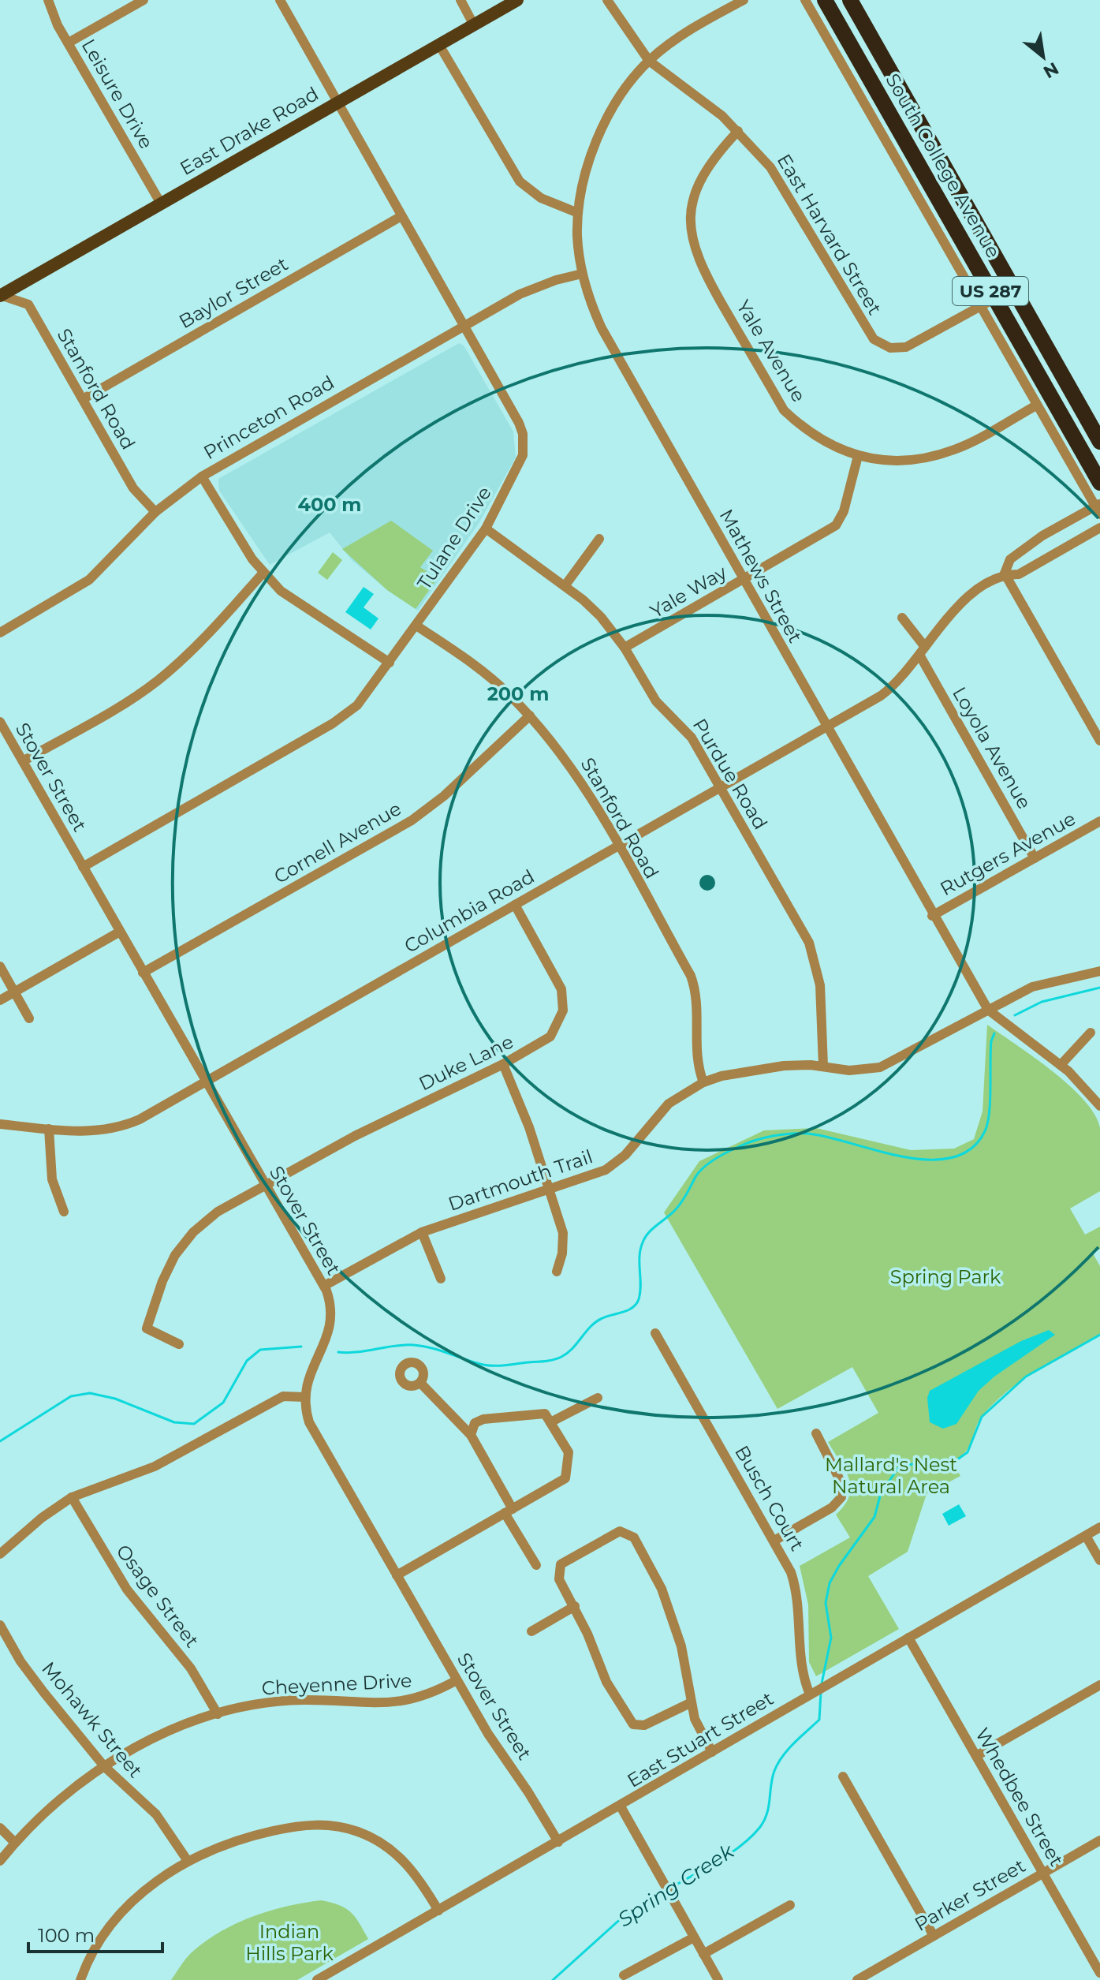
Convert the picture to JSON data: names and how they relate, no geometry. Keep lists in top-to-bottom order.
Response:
{
  "streets": {
    "highway": ["South College Avenue", "US 287"],
    "main road": ["East Drake Road"],
    "street": [
      "Leisure Drive",
      "East Harvard Street",
      "Baylor Street",
      "Yale Avenue",
      "Stanford Road",
      "Princeton Road",
      "Tulane Drive",
      "Mathews Street",
      "Yale Way",
      "Loyola Avenue",
      "Purdue Road",
      "Stover Street",
      "Cornell Avenue",
      "Rutgers Avenue",
      "Columbia Road",
      "Duke Lane",
      "Dartmouth Trail",
      "Busch Court",
      "Osage Street",
      "Cheyenne Drive",
      "Mohawk Street",
      "East Stuart Street",
      "Whedbee Street",
      "Parker Street"
    ]
  },
  "crossings": [
    ["Leisure Drive", "East Drake Road"],
    ["East Drake Road", "Stanford Road"],
    ["East Drake Road", "Tulane Drive"],
    ["South College Avenue", "East Harvard Street"],
    ["East Harvard Street", "Yale Avenue"],
    ["Baylor Street", "Stanford Road"],
    ["Baylor Street", "Tulane Drive"],
    ["Yale Avenue", "Yale Way"],
    ["Stanford Road", "Princeton Road"],
    ["Stanford Road", "Tulane Drive"],
    ["Stanford Road", "Cornell Avenue"],
    ["Stanford Road", "Columbia Road"],
    ["Stanford Road", "Dartmouth Trail"],
    ["Princeton Road", "Tulane Drive"],
    ["Princeton Road", "Mathews Street"],
    ["Tulane Drive", "Purdue Road"],
    ["Tulane Drive", "Stover Street"],
    ["Mathews Street", "Yale Way"],
    ["Mathews Street", "Rutgers Avenue"],
    ["Mathews Street", "Columbia Road"],
    ["Mathews Street", "Dartmouth Trail"],
    ["Yale Way", "Purdue Road"],
    ["Loyola Avenue", "Rutgers Avenue"],
    ["Loyola Avenue", "Columbia Road"],
    ["Purdue Road", "Columbia Road"],
    ["Purdue Road", "Dartmouth Trail"],
    ["Stover Street", "Cornell Avenue"],
    ["Stover Street", "Columbia Road"],
    ["Stover Street", "Duke Lane"],
    ["Stover Street", "Dartmouth Trail"],
    ["Stover Street", "Cheyenne Drive"],
    ["Stover Street", "East Stuart Street"],
    ["Columbia Road", "Duke Lane"],
    ["Busch Court", "East Stuart Street"],
    ["Osage Street", "Cheyenne Drive"],
    ["Cheyenne Drive", "Mohawk Street"],
    ["East Stuart Street", "Whedbee Street"],
    ["Whedbee Street", "Parker Street"]
  ],
  "water": ["Spring Creek"],
  "parks": ["Spring Park", "Mallard's Nest Natural Area", "Indian Hills Park"],
  "scale_bar": "100 m",
  "north": "bottom right",
  "rings": ["400 m", "200 m"]
}
